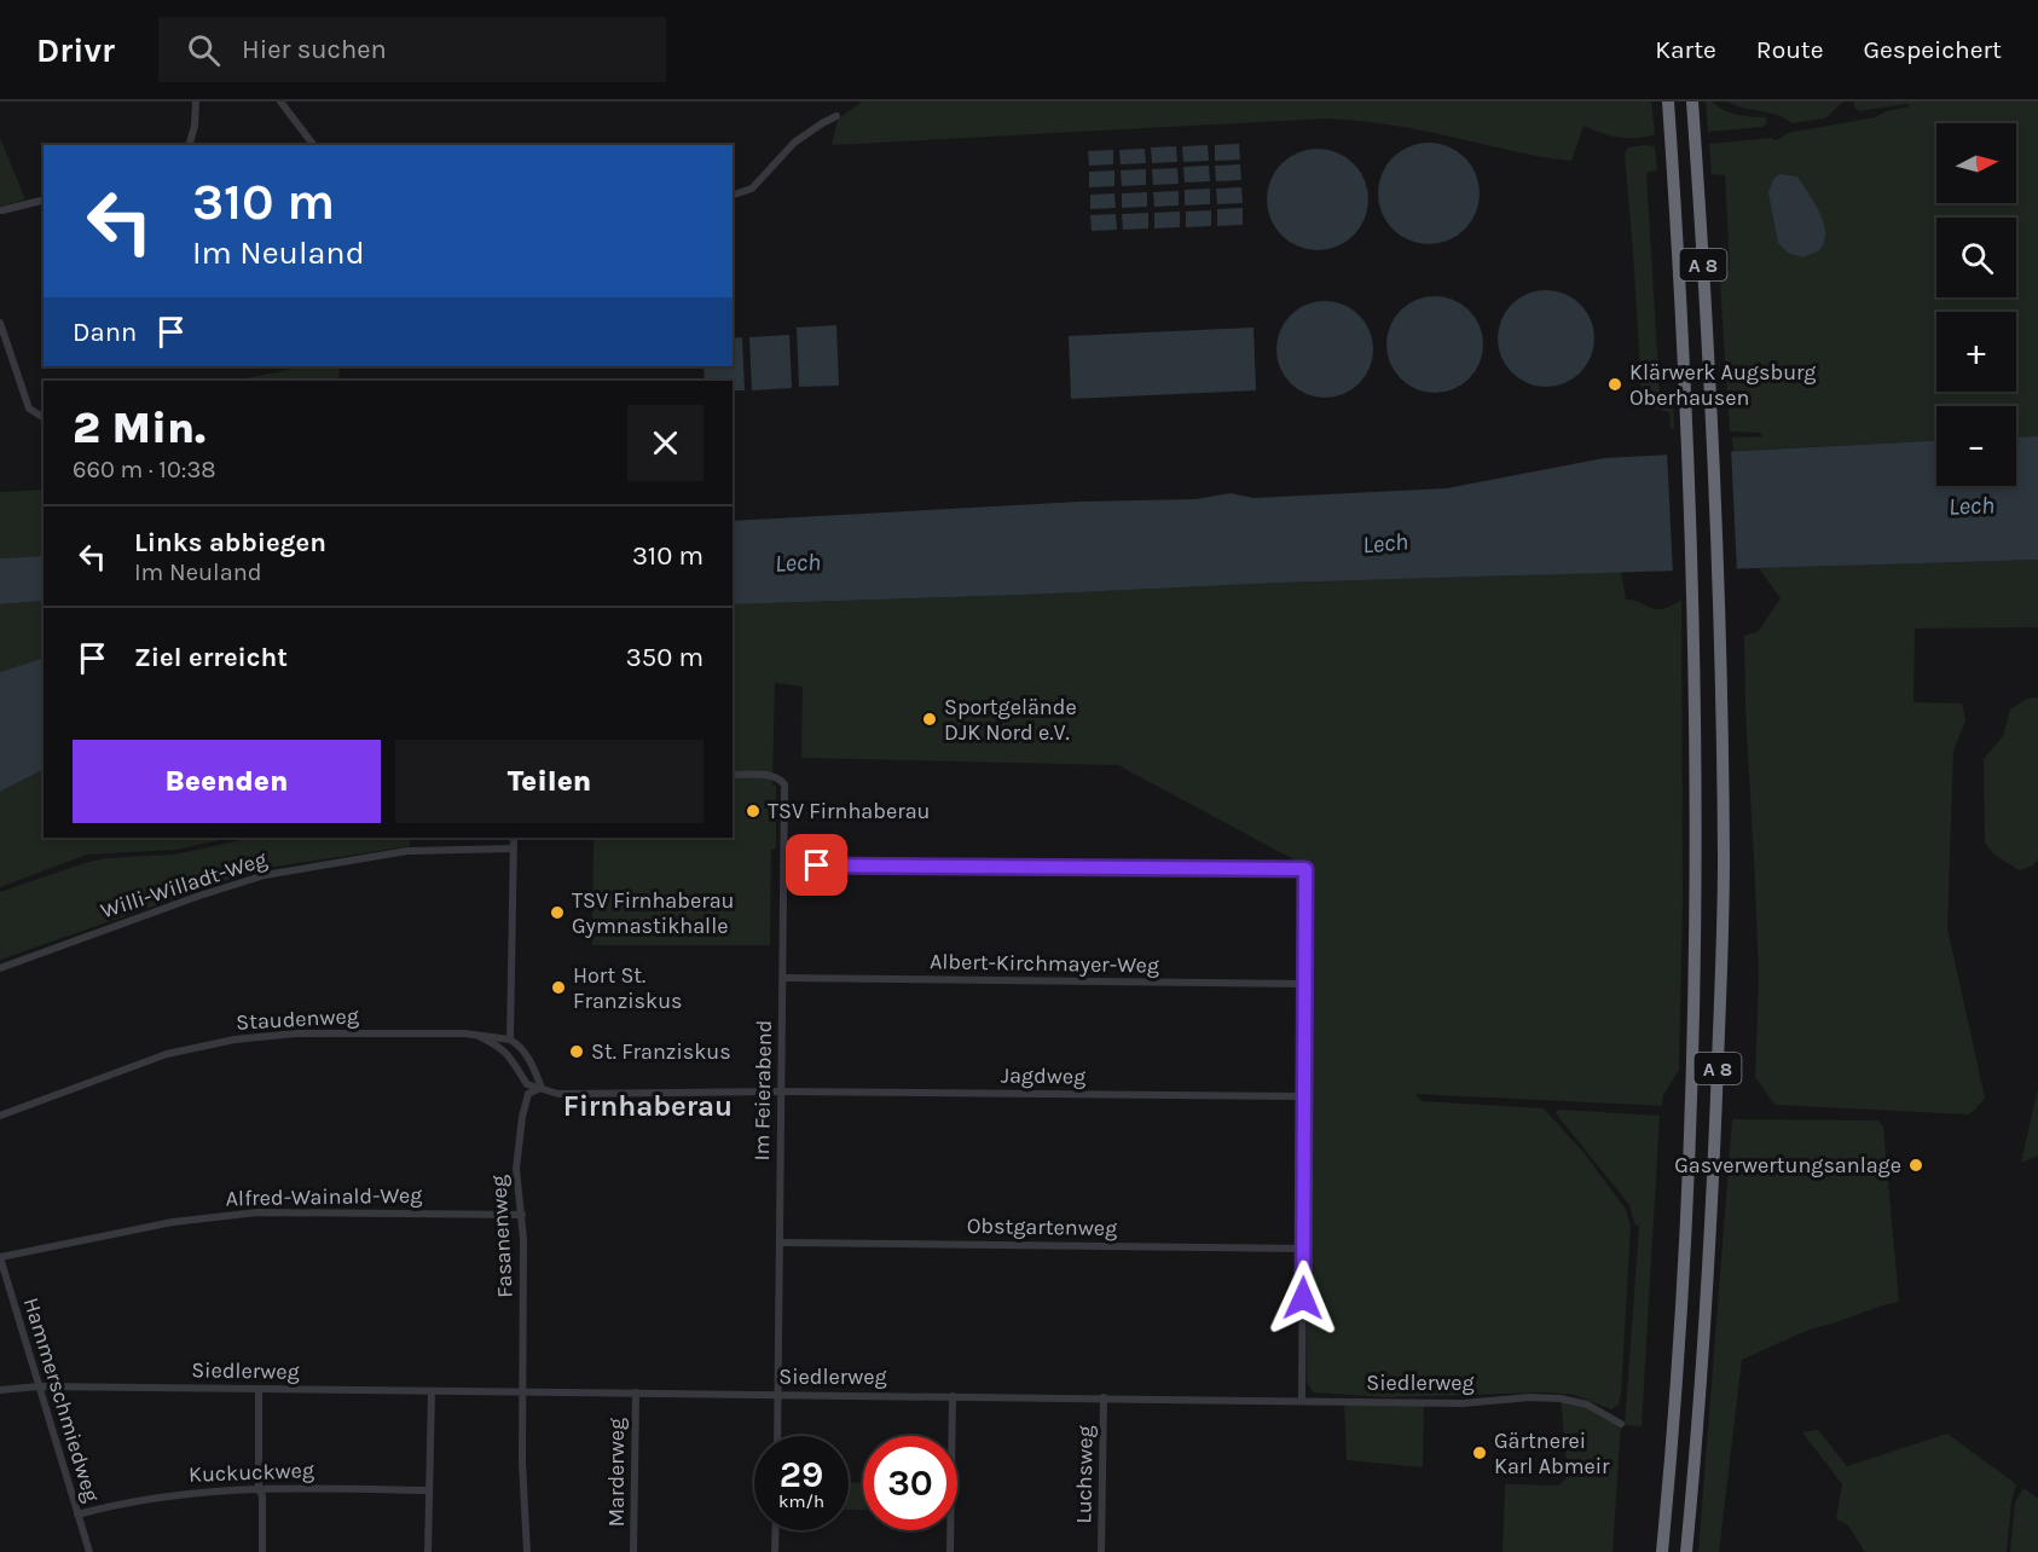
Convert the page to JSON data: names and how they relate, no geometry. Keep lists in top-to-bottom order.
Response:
{
  "streets": {
    "highway": ["A 8"],
    "street": [
      "Willi-Willadt-Weg",
      "Albert-Kirchmayer-Weg",
      "Staudenweg",
      "Jagdweg",
      "Im Feierabend",
      "Alfred-Wainald-Weg",
      "Obstgartenweg",
      "Fasanenweg",
      "Siedlerweg",
      "Hammerschmiedweg",
      "Kuckuckweg",
      "Marderweg",
      "Luchsweg"
    ]
  },
  "crossings": [
    ["Albert-Kirchmayer-Weg", "Im Feierabend"],
    ["Jagdweg", "Im Feierabend"],
    ["Jagdweg", "Fasanenweg"],
    ["Im Feierabend", "Obstgartenweg"],
    ["Im Feierabend", "Siedlerweg"],
    ["Alfred-Wainald-Weg", "Fasanenweg"],
    ["Alfred-Wainald-Weg", "Hammerschmiedweg"],
    ["Fasanenweg", "Siedlerweg"],
    ["Siedlerweg", "Hammerschmiedweg"],
    ["Siedlerweg", "Marderweg"],
    ["Siedlerweg", "Luchsweg"],
    ["Hammerschmiedweg", "Kuckuckweg"]
  ],
  "districts": ["Firnhaberau"],
  "water": ["Lech"],
  "places": [
    "Klärwerk Augsburg Oberhausen",
    "Sportgelände DJK Nord e.V.",
    "TSV Firnhaberau",
    "TSV Firnhaberau Gymnastikhalle",
    "Hort St. Franziskus",
    "St. Franziskus",
    "Gasverwertungsanlage",
    "Gärtnerei Karl Abmeir"
  ],
  "north": "right",
  "page": {
    "header": "Drivr",
    "search": "Hier suchen",
    "nav": ["Karte", "Route", "Gespeichert"],
    "map_buttons": ["+", "−"],
    "turn": ["310 m", "Im Neuland"],
    "then": "Dann",
    "heading": ["2 Min.", "660 m · 10:38"],
    "list": [
      {
        "name": "Links abbiegen",
        "note": "Im Neuland",
        "value": "310 m"
      },
      {
        "name": "Ziel erreicht",
        "value": "350 m"
      }
    ],
    "buttons": ["Beenden", "Teilen"],
    "speed": "29 km/h",
    "limit": "30"
  }
}
